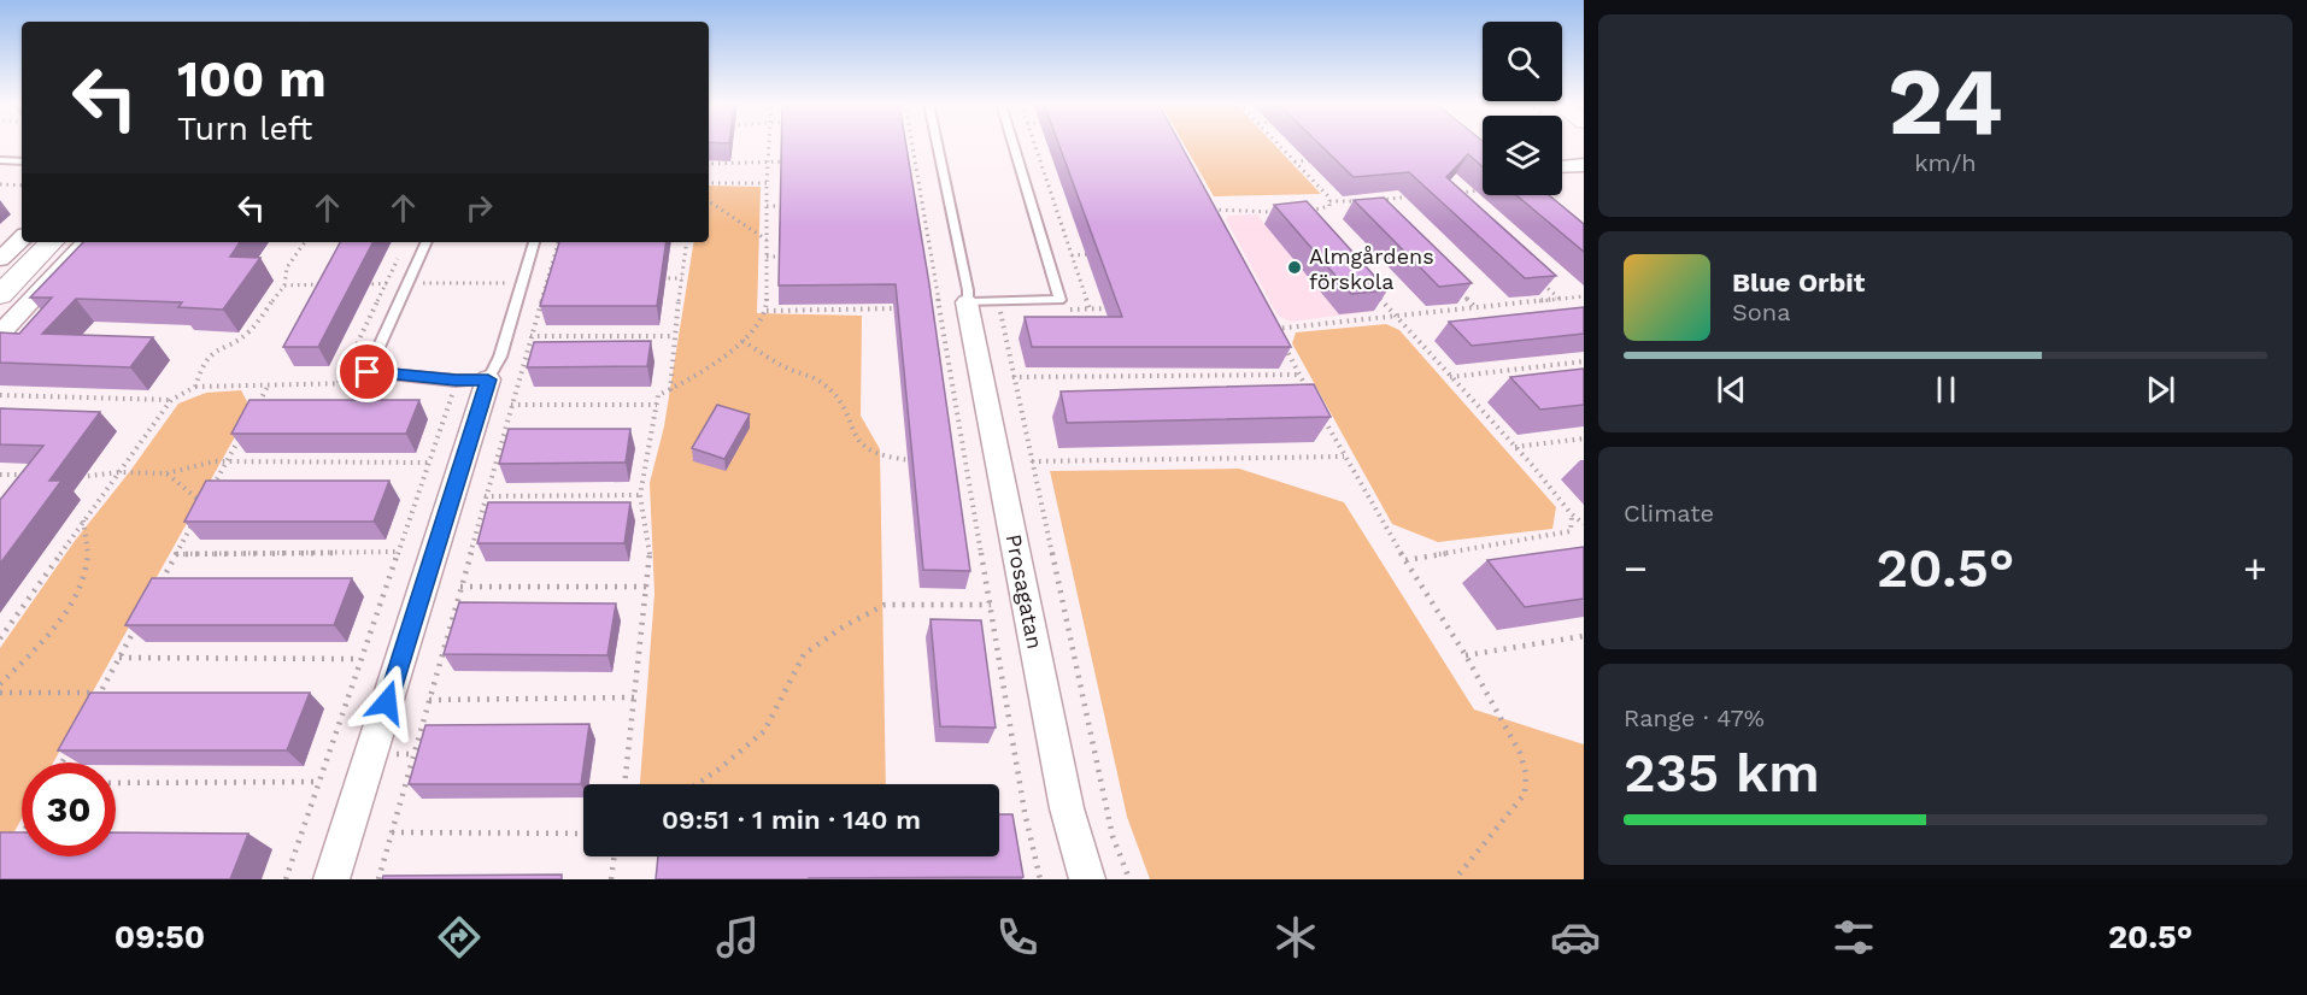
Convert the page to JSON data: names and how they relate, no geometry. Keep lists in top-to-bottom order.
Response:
{
  "streets": {
    "street": ["Prosagatan"]
  },
  "places": ["Almgårdens förskola"],
  "page": {
    "tile": [
      ["24", "km/h"],
      "Climate",
      ["Range · 47%", "235 km"]
    ],
    "turn": ["100 m", "Turn left"],
    "song": ["Blue Orbit", "Sona"],
    "heat": ["−", "20.5°", "+"],
    "limit": "30",
    "trip": "09:51 · 1 min · 140 m",
    "tabs": ["09:50", "20.5°"]
  }
}
